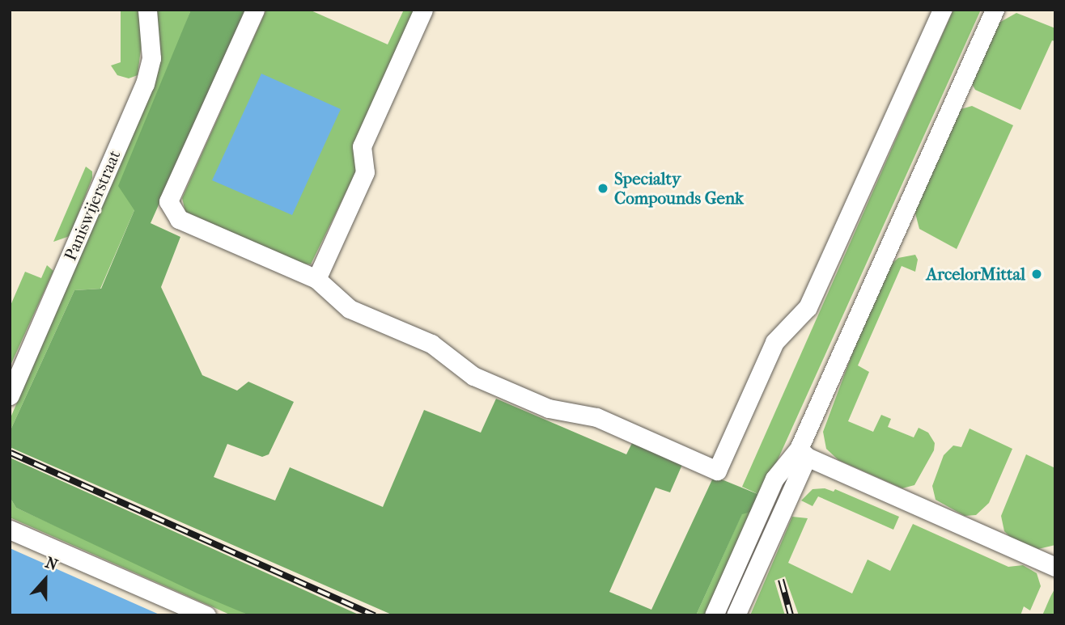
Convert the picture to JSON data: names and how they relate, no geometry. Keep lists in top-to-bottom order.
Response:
{
  "streets": {
    "street": ["Paniswijerstraat"]
  },
  "places": ["Specialty Compounds Genk", "ArcelorMittal"],
  "north": "top"
}
